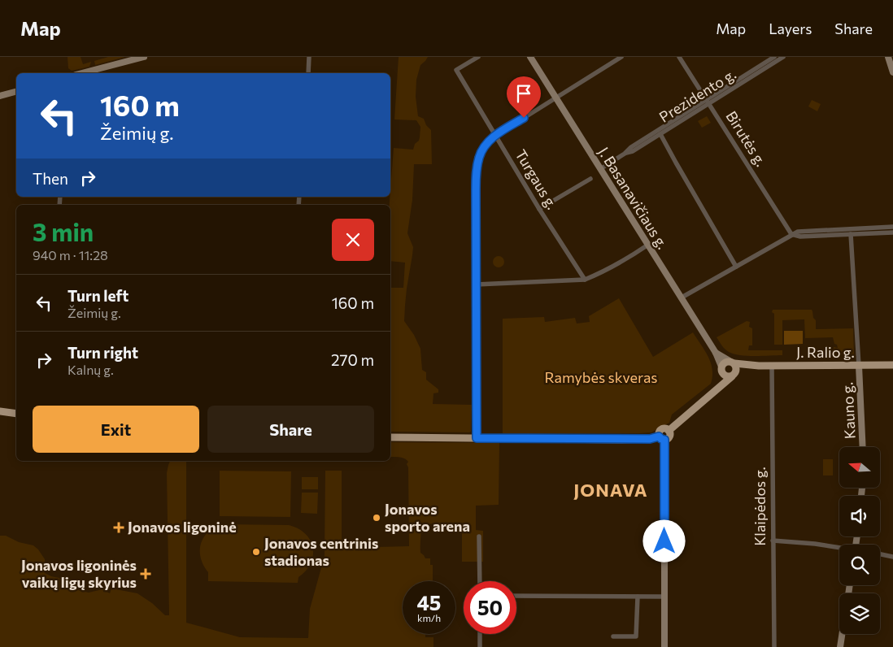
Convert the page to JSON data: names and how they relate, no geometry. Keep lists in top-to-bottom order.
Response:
{
  "streets": {
    "main road": ["J. Basanavičiaus g.", "J. Ralio g.", "Kauno g."],
    "street": [
      "Prezidento g.",
      "Birutės g.",
      "Turgaus g.",
      "Klaipėdos g."
    ]
  },
  "crossings": [
    ["Prezidento g.", "Birutės g."],
    ["Prezidento g.", "J. Basanavičiaus g."],
    ["J. Basanavičiaus g.", "J. Ralio g."],
    ["J. Ralio g.", "Kauno g."],
    ["J. Ralio g.", "Klaipėdos g."]
  ],
  "districts": ["JONAVA"],
  "parks": ["Ramybės skveras"],
  "places": {
    "other": ["Jonavos sporto arena", "Jonavos centrinis stadionas"],
    "health": ["Jonavos ligoninė", "Jonavos ligoninės vaikų ligų skyrius"]
  },
  "north": "left",
  "page": {
    "header": "Map",
    "nav": ["Map", "Layers", "Share"],
    "turn": ["160 m", "Žeimių g."],
    "then": "Then",
    "heading": ["3 min", "940 m · 11:28"],
    "list": [
      {
        "name": "Turn left",
        "note": "Žeimių g.",
        "value": "160 m"
      },
      {
        "name": "Turn right",
        "note": "Kalnų g.",
        "value": "270 m"
      }
    ],
    "buttons": ["Exit", "Share"],
    "speed": "45 km/h",
    "limit": "50"
  }
}
